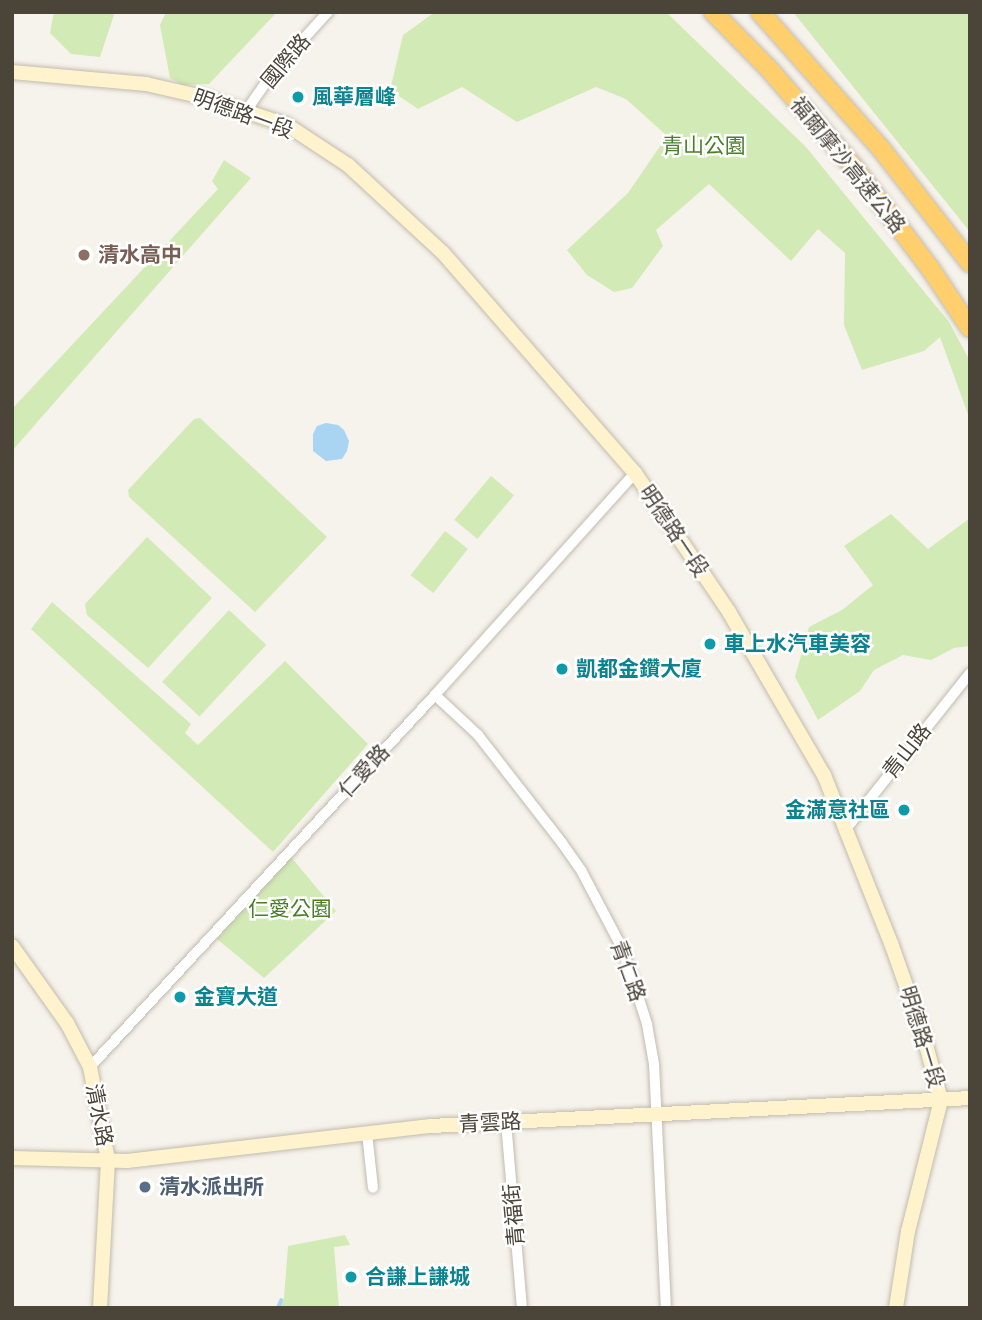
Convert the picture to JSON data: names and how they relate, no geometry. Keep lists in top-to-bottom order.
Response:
{
  "streets": {
    "highway": ["福爾摩沙高速公路"],
    "street": [
      "國際路",
      "明德路一段",
      "青山路",
      "仁愛路",
      "青仁路",
      "清水路",
      "青雲路",
      "青福街"
    ]
  },
  "crossings": [
    ["國際路", "明德路一段"],
    ["明德路一段", "青山路"],
    ["明德路一段", "仁愛路"],
    ["明德路一段", "青雲路"],
    ["仁愛路", "青仁路"],
    ["仁愛路", "清水路"],
    ["青仁路", "青雲路"],
    ["清水路", "青雲路"],
    ["青雲路", "青福街"]
  ],
  "parks": ["青山公園", "仁愛公園"],
  "places": [
    "風華層峰",
    "清水高中",
    "車上水汽車美容",
    "凱都金鑽大廈",
    "金滿意社區",
    "金寶大道",
    "清水派出所",
    "合謙上謙城"
  ]
}
